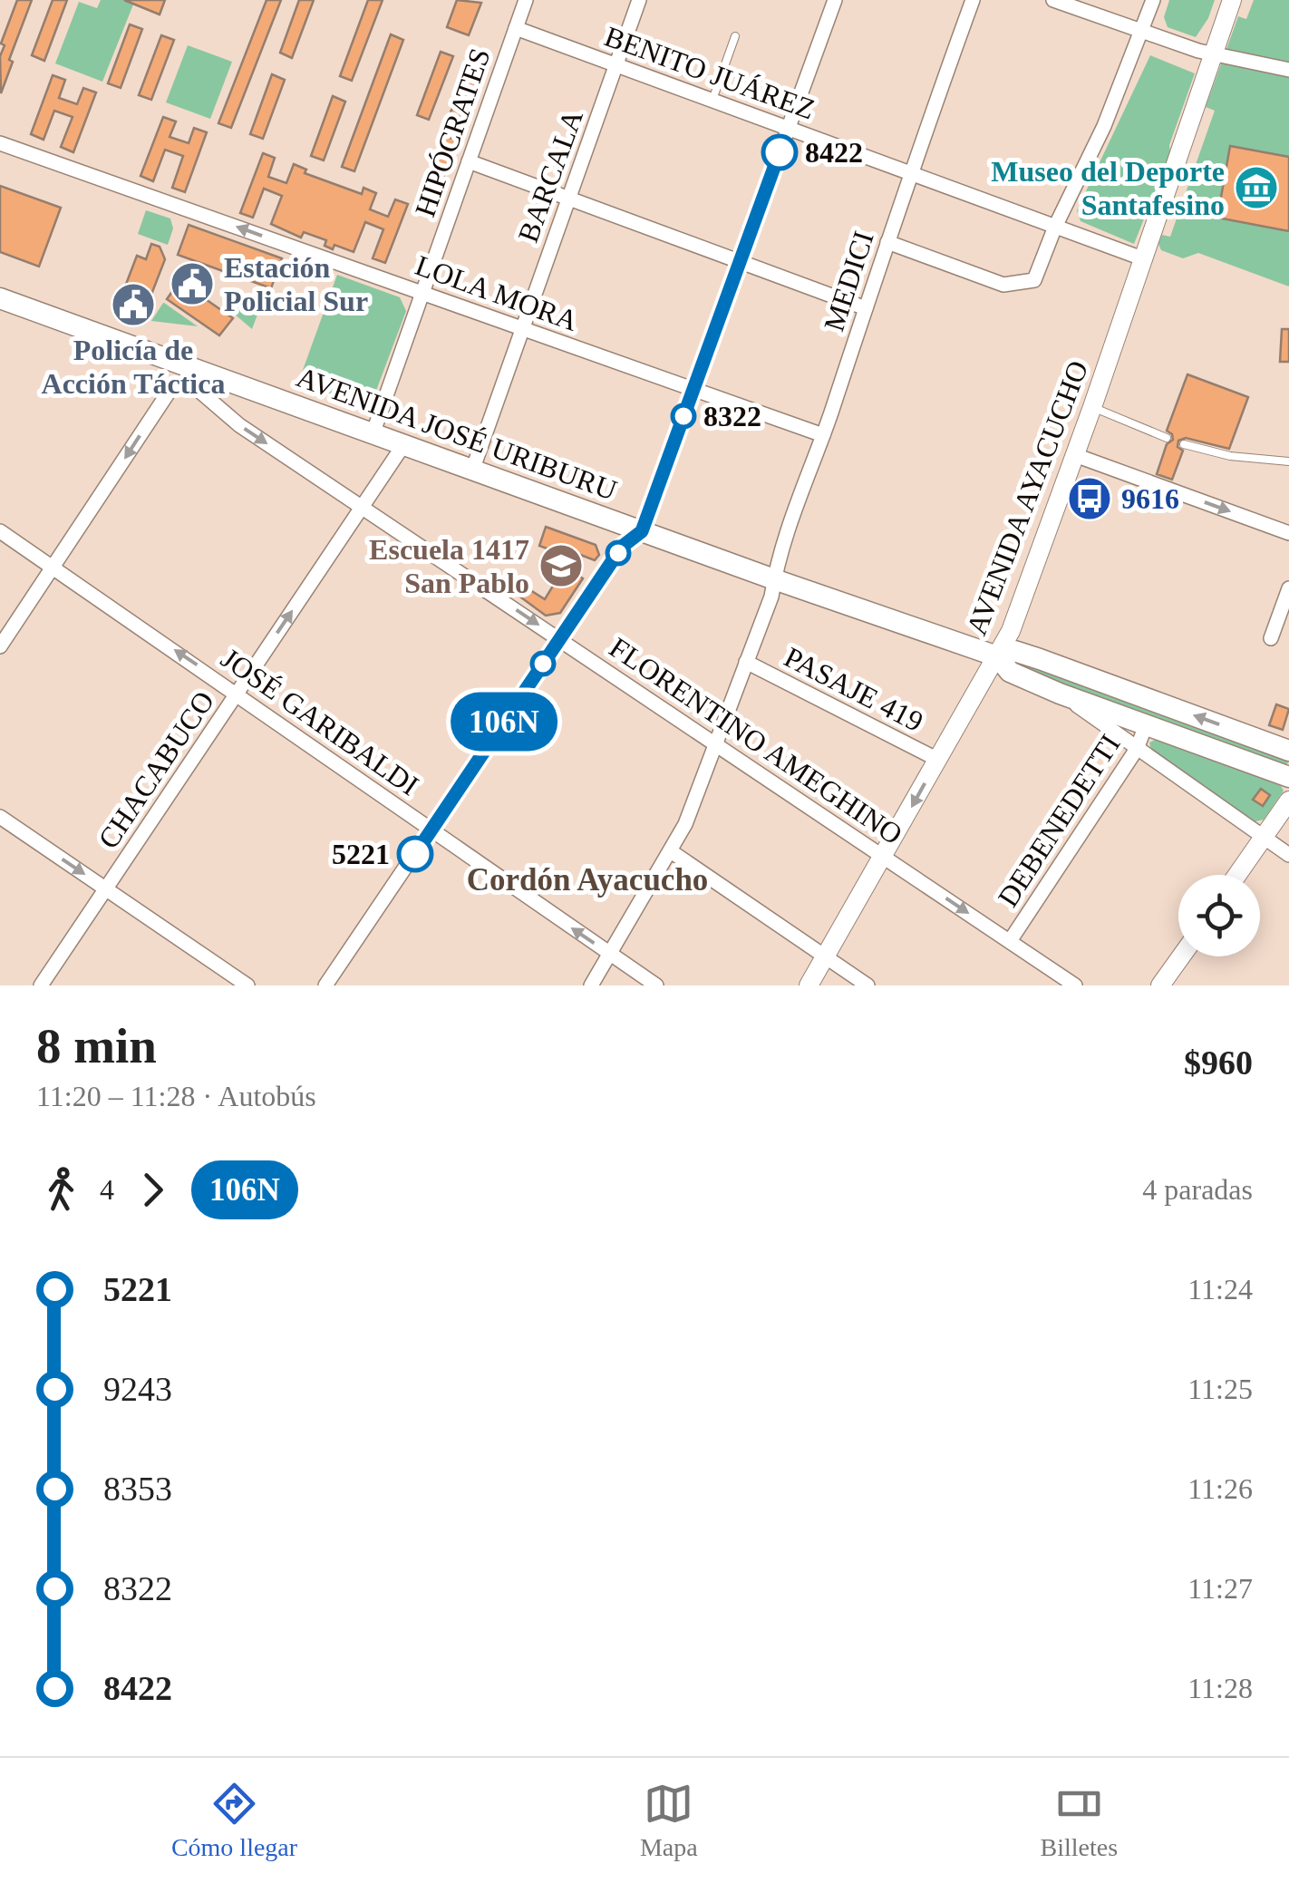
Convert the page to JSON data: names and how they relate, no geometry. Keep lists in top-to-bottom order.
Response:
{
  "streets": {
    "main road": ["AVENIDA JOSÉ URIBURU", "AVENIDA AYACUCHO"],
    "street": [
      "BENITO JUÁREZ",
      "HIPÓCRATES",
      "BARCALA",
      "MEDICI",
      "LOLA MORA",
      "PASAJE 419",
      "JOSÉ GARIBALDI",
      "FLORENTINO AMEGHINO",
      "CHACABUCO",
      "DEBENEDETTI"
    ]
  },
  "crossings": [
    ["BENITO JUÁREZ", "HIPÓCRATES"],
    ["BENITO JUÁREZ", "BARCALA"],
    ["BENITO JUÁREZ", "MEDICI"],
    ["BENITO JUÁREZ", "AVENIDA AYACUCHO"],
    ["HIPÓCRATES", "LOLA MORA"],
    ["HIPÓCRATES", "AVENIDA JOSÉ URIBURU"],
    ["BARCALA", "LOLA MORA"],
    ["BARCALA", "AVENIDA JOSÉ URIBURU"],
    ["MEDICI", "LOLA MORA"],
    ["MEDICI", "AVENIDA JOSÉ URIBURU"],
    ["MEDICI", "PASAJE 419"],
    ["MEDICI", "JOSÉ GARIBALDI"],
    ["MEDICI", "FLORENTINO AMEGHINO"],
    ["AVENIDA JOSÉ URIBURU", "AVENIDA AYACUCHO"],
    ["AVENIDA JOSÉ URIBURU", "FLORENTINO AMEGHINO"],
    ["AVENIDA JOSÉ URIBURU", "CHACABUCO"],
    ["AVENIDA JOSÉ URIBURU", "DEBENEDETTI"],
    ["AVENIDA AYACUCHO", "PASAJE 419"],
    ["AVENIDA AYACUCHO", "FLORENTINO AMEGHINO"],
    ["JOSÉ GARIBALDI", "CHACABUCO"],
    ["FLORENTINO AMEGHINO", "CHACABUCO"],
    ["FLORENTINO AMEGHINO", "DEBENEDETTI"]
  ],
  "one_way": ["LOLA MORA", "JOSÉ GARIBALDI", "FLORENTINO AMEGHINO"],
  "districts": ["Cordón Ayacucho"],
  "places": {
    "other": ["8422", "8322", "5221"],
    "museum": ["Museo del Deporte Santafesino"],
    "public building": ["Estación Policial Sur", "Policía de Acción Táctica"],
    "bus stop": ["9616"],
    "school or university": ["Escuela 1417 San Pablo"]
  },
  "lines": ["bus line 106N"],
  "page": {
    "on_map": "106N",
    "heading": ["8 min", "11:20 – 11:28 · Autobús", "$960"],
    "legs": ["4", "106N", "4 paradas"],
    "list": [
      {
        "name": "5221",
        "value": "11:24"
      },
      {
        "name": "9243",
        "value": "11:25"
      },
      {
        "name": "8353",
        "value": "11:26"
      },
      {
        "name": "8322",
        "value": "11:27"
      },
      {
        "name": "8422",
        "value": "11:28"
      }
    ],
    "tabs": ["Cómo llegar", "Mapa", "Billetes"]
  }
}
